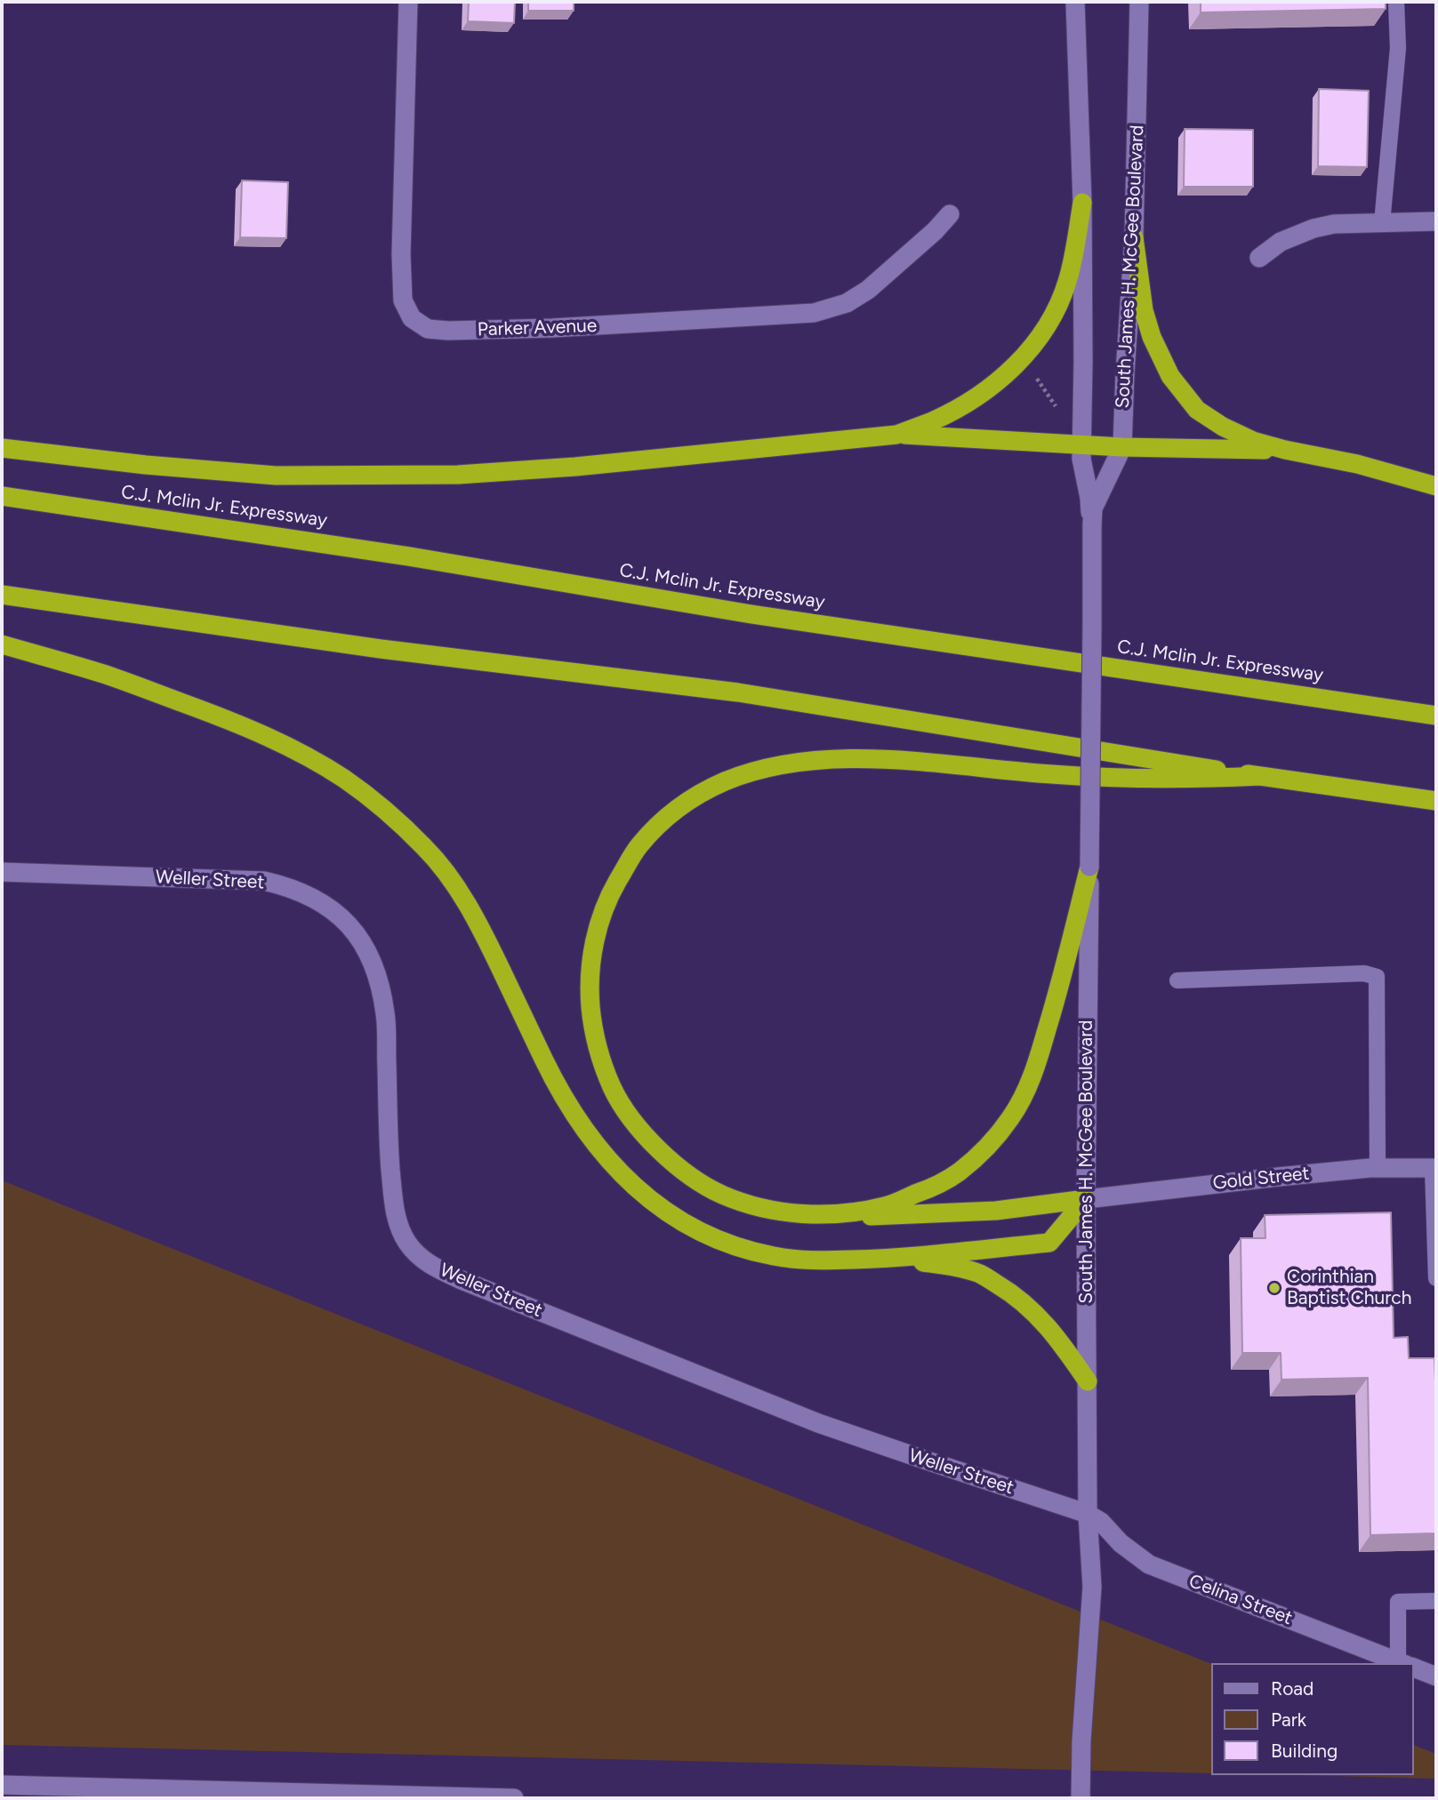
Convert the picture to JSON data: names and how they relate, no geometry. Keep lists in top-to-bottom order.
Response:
{
  "streets": {
    "highway": ["C.J. Mclin Jr. Expressway"],
    "street": [
      "South James H. McGee Boulevard",
      "Parker Avenue",
      "Weller Street",
      "Gold Street",
      "Celina Street"
    ]
  },
  "crossings": [
    ["South James H. McGee Boulevard", "Weller Street"],
    ["South James H. McGee Boulevard", "Gold Street"],
    ["South James H. McGee Boulevard", "Celina Street"],
    ["Weller Street", "Celina Street"]
  ],
  "places": ["Corinthian Baptist Church"],
  "legend": ["Road", "Park", "Building"]
}
